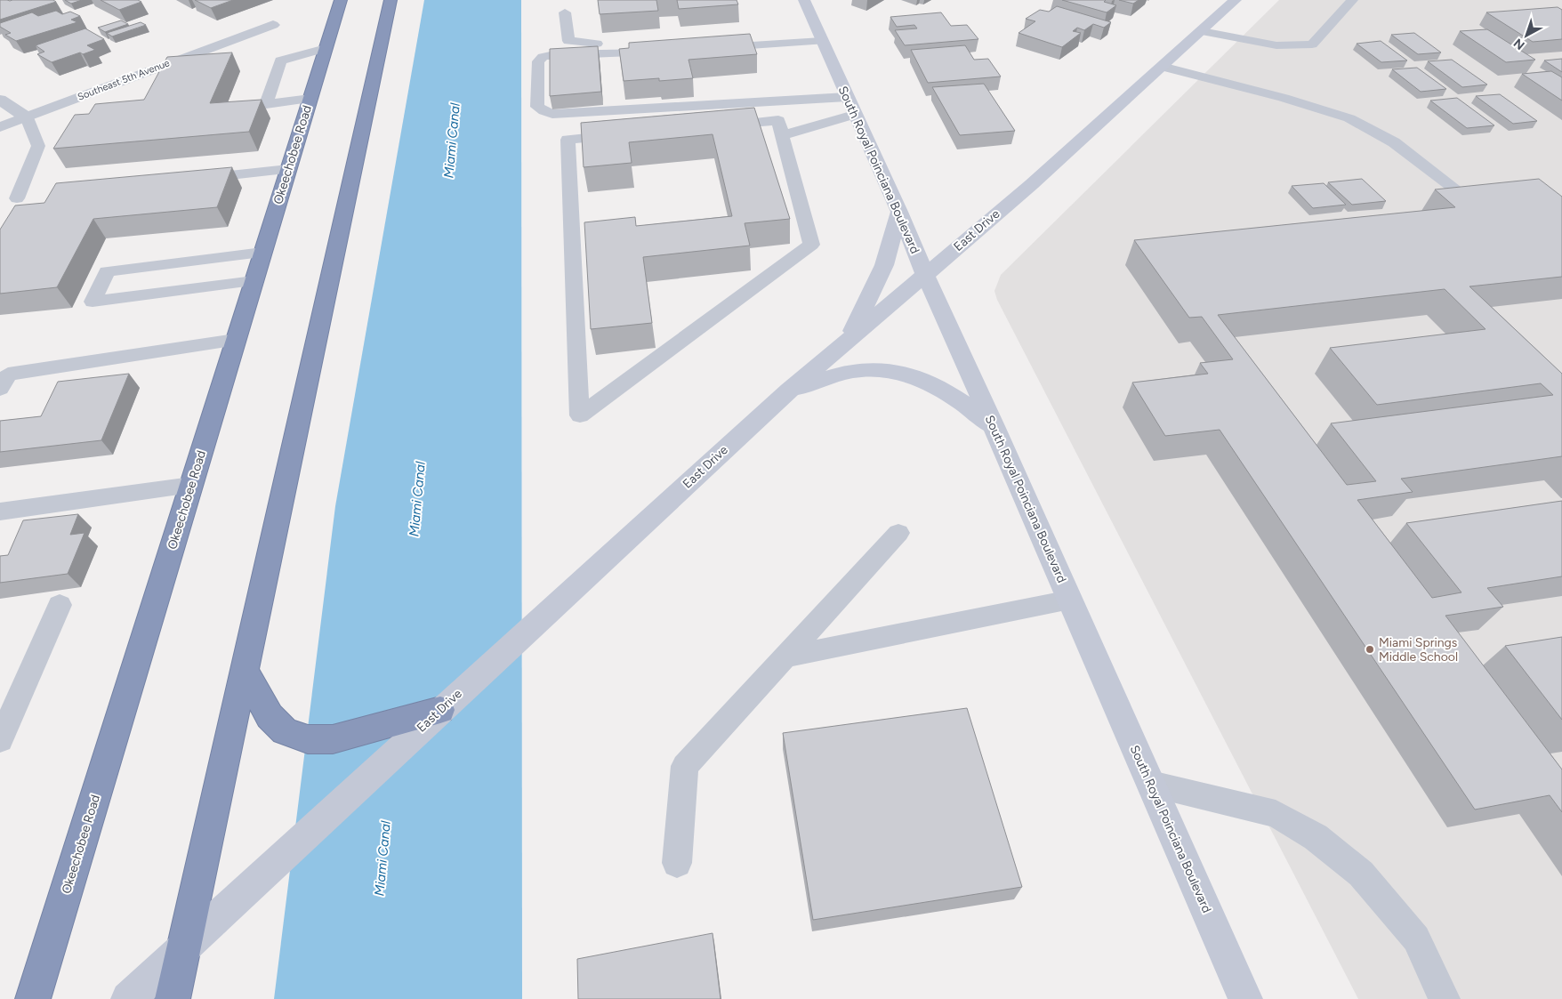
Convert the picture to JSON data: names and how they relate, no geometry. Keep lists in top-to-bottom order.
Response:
{
  "streets": {
    "highway": ["Okeechobee Road"],
    "street": ["Southeast 5th Avenue", "South Royal Poinciana Boulevard", "East Drive"]
  },
  "crossings": [
    ["South Royal Poinciana Boulevard", "East Drive"]
  ],
  "water": ["Miami Canal"],
  "places": ["Miami Springs Middle School"],
  "north": "bottom left"
}
